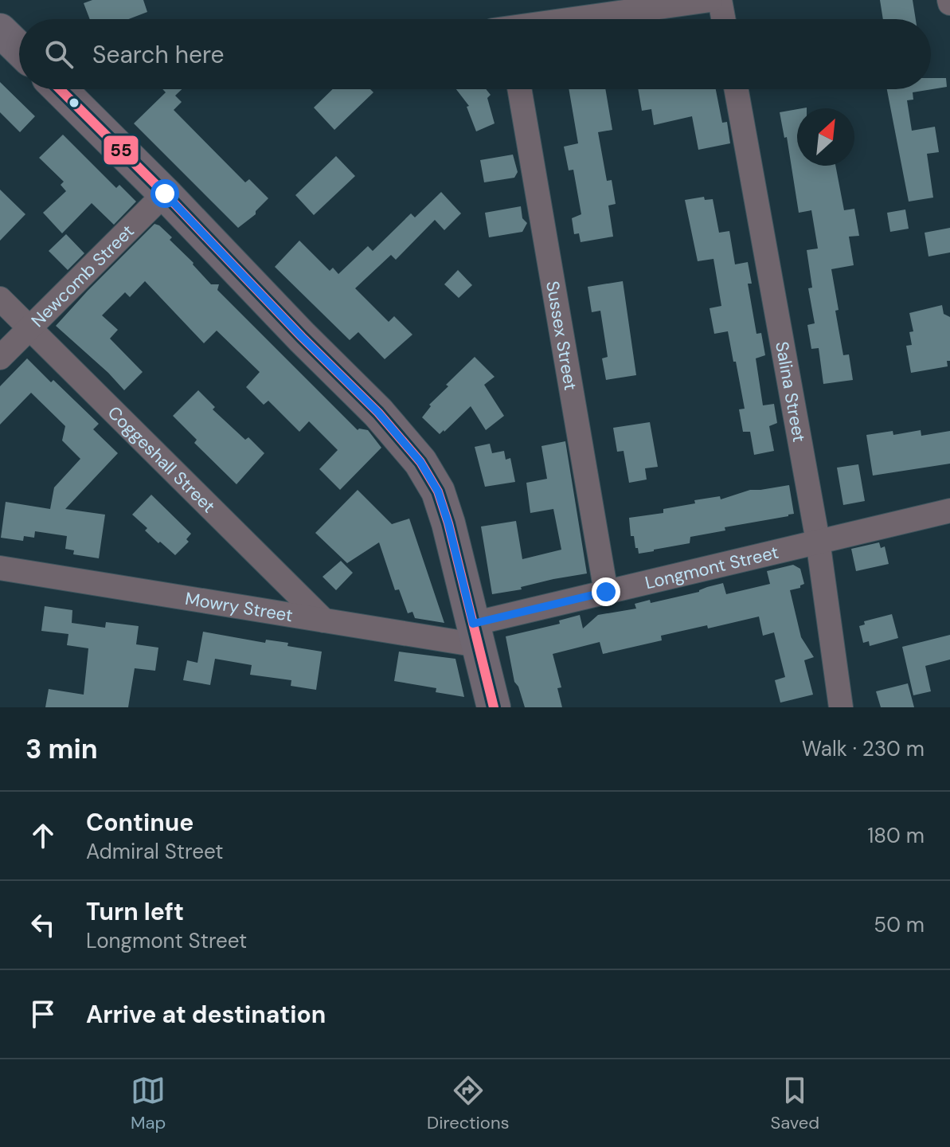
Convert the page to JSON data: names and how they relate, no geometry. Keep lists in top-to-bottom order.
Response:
{
  "streets": {
    "street": [
      "Newcomb Street",
      "Sussex Street",
      "Salina Street",
      "Coggeshall Street",
      "Longmont Street",
      "Mowry Street"
    ]
  },
  "crossings": [
    ["Newcomb Street", "Coggeshall Street"],
    ["Sussex Street", "Longmont Street"],
    ["Salina Street", "Longmont Street"],
    ["Coggeshall Street", "Mowry Street"],
    ["Longmont Street", "Mowry Street"]
  ],
  "lines": ["transit line 55"],
  "north": "top right",
  "page": {
    "search": "Search here",
    "heading": ["3 min", "Walk · 230 m"],
    "list": [
      ["Continue", "Admiral Street", "180 m"],
      ["Turn left", "Longmont Street", "50 m"],
      "Arrive at destination"
    ],
    "nav": ["Map", "Directions", "Saved"]
  }
}
